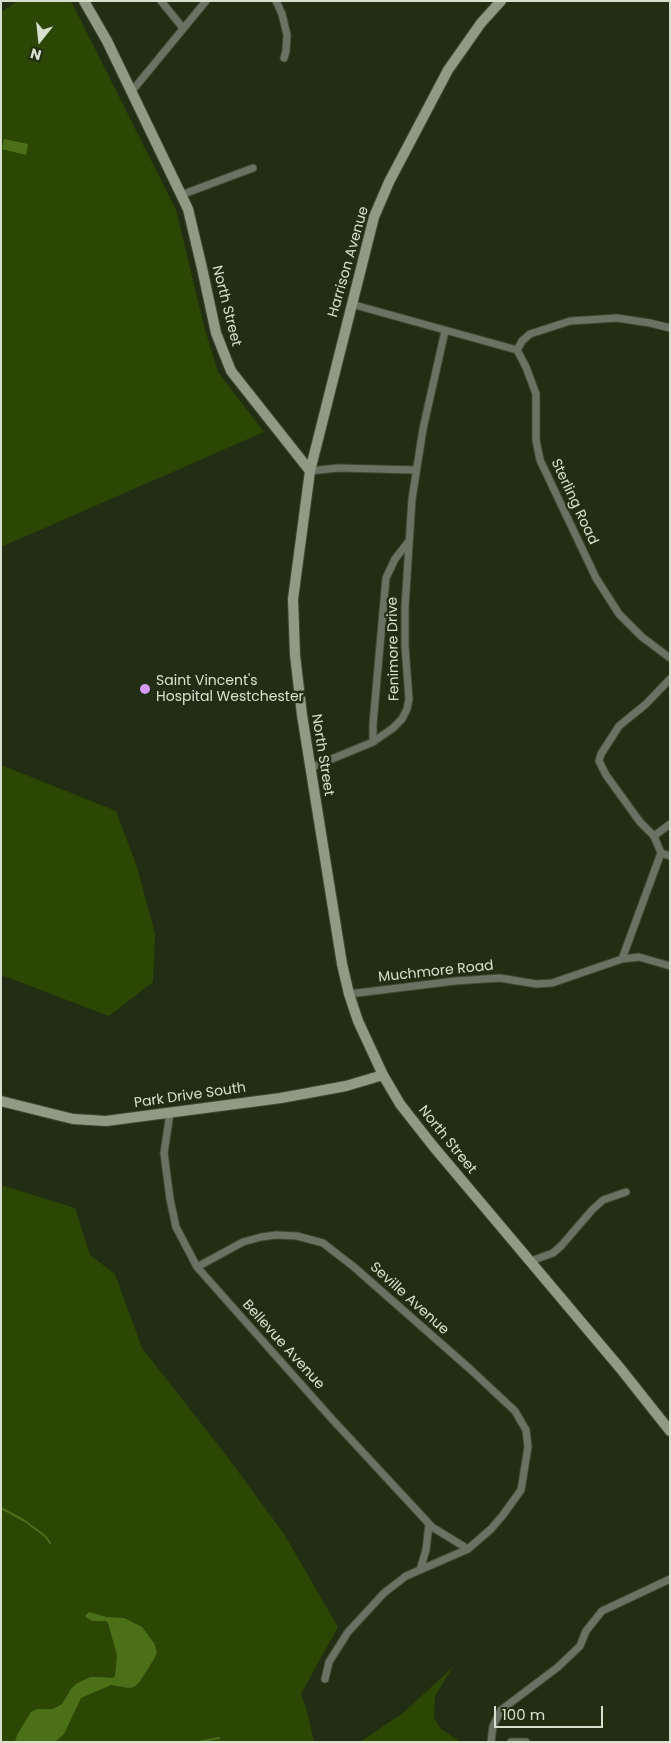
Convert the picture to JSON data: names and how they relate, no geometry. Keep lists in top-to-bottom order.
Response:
{
  "streets": {
    "main road": ["Harrison Avenue", "North Street", "Park Drive South"],
    "street": [
      "Sterling Road",
      "Fenimore Drive",
      "Muchmore Road",
      "Seville Avenue",
      "Bellevue Avenue"
    ]
  },
  "crossings": [
    ["Harrison Avenue", "North Street"],
    ["North Street", "Fenimore Drive"],
    ["North Street", "Muchmore Road"],
    ["North Street", "Park Drive South"],
    ["Park Drive South", "Bellevue Avenue"],
    ["Seville Avenue", "Bellevue Avenue"]
  ],
  "places": ["Saint Vincent's Hospital Westchester"],
  "scale_bar": "100 m",
  "north": "bottom"
}
